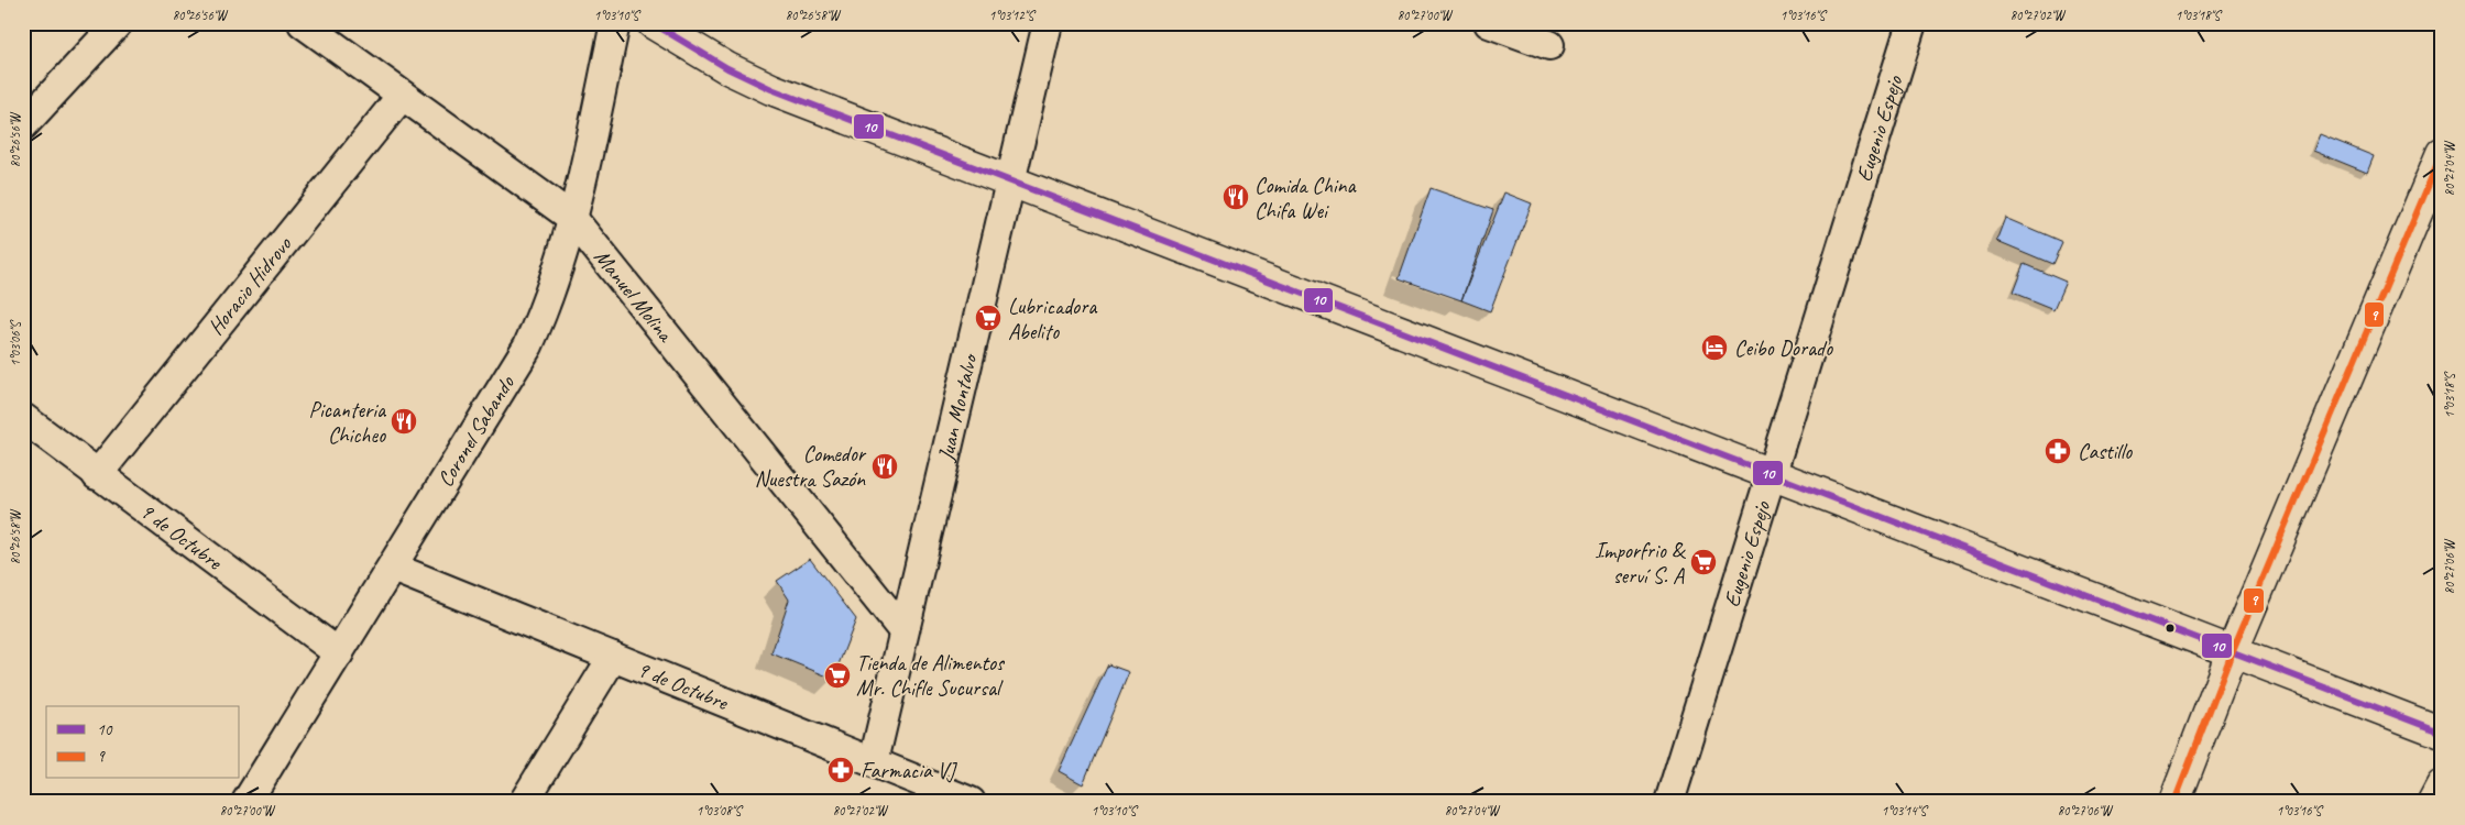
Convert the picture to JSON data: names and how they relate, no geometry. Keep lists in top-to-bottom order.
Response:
{
  "streets": {
    "street": [
      "Eugenio Espejo",
      "Horacio Hidrovo",
      "Manuel Molina",
      "Juan Montalvo",
      "Coronel Sabando",
      "9 de Octubre"
    ]
  },
  "crossings": [
    ["Horacio Hidrovo", "Manuel Molina"],
    ["Horacio Hidrovo", "9 de Octubre"],
    ["Manuel Molina", "Juan Montalvo"],
    ["Manuel Molina", "Coronel Sabando"],
    ["Juan Montalvo", "9 de Octubre"],
    ["Coronel Sabando", "9 de Octubre"]
  ],
  "places": {
    "restaurant": ["Comida China Chifa Wei", "Picanteria Chicheo", "Comedor Nuestra Sazón"],
    "supermarket": ["Lubricadora Abelito", "Imporfrio & serví S. A", "Tienda de Alimentos Mr. Chifle Sucursal"],
    "hotel": ["Ceibo Dorado"],
    "pharmacy": ["Castillo", "Farmacia VJ"]
  },
  "lines": ["transit line 10", "transit line 9"],
  "legend": ["10", "9"],
  "coordinates": [
    "80°26'56\"W",
    "1°03'10\"S",
    "80°26'58\"W",
    "1°03'12\"S",
    "80°27'00\"W",
    "1°03'16\"S",
    "80°27'02\"W",
    "1°03'18\"S",
    "80°27'04\"W",
    "1°03'06\"S",
    "80°27'06\"W",
    "1°03'08\"S",
    "1°03'14\"S"
  ]
}
